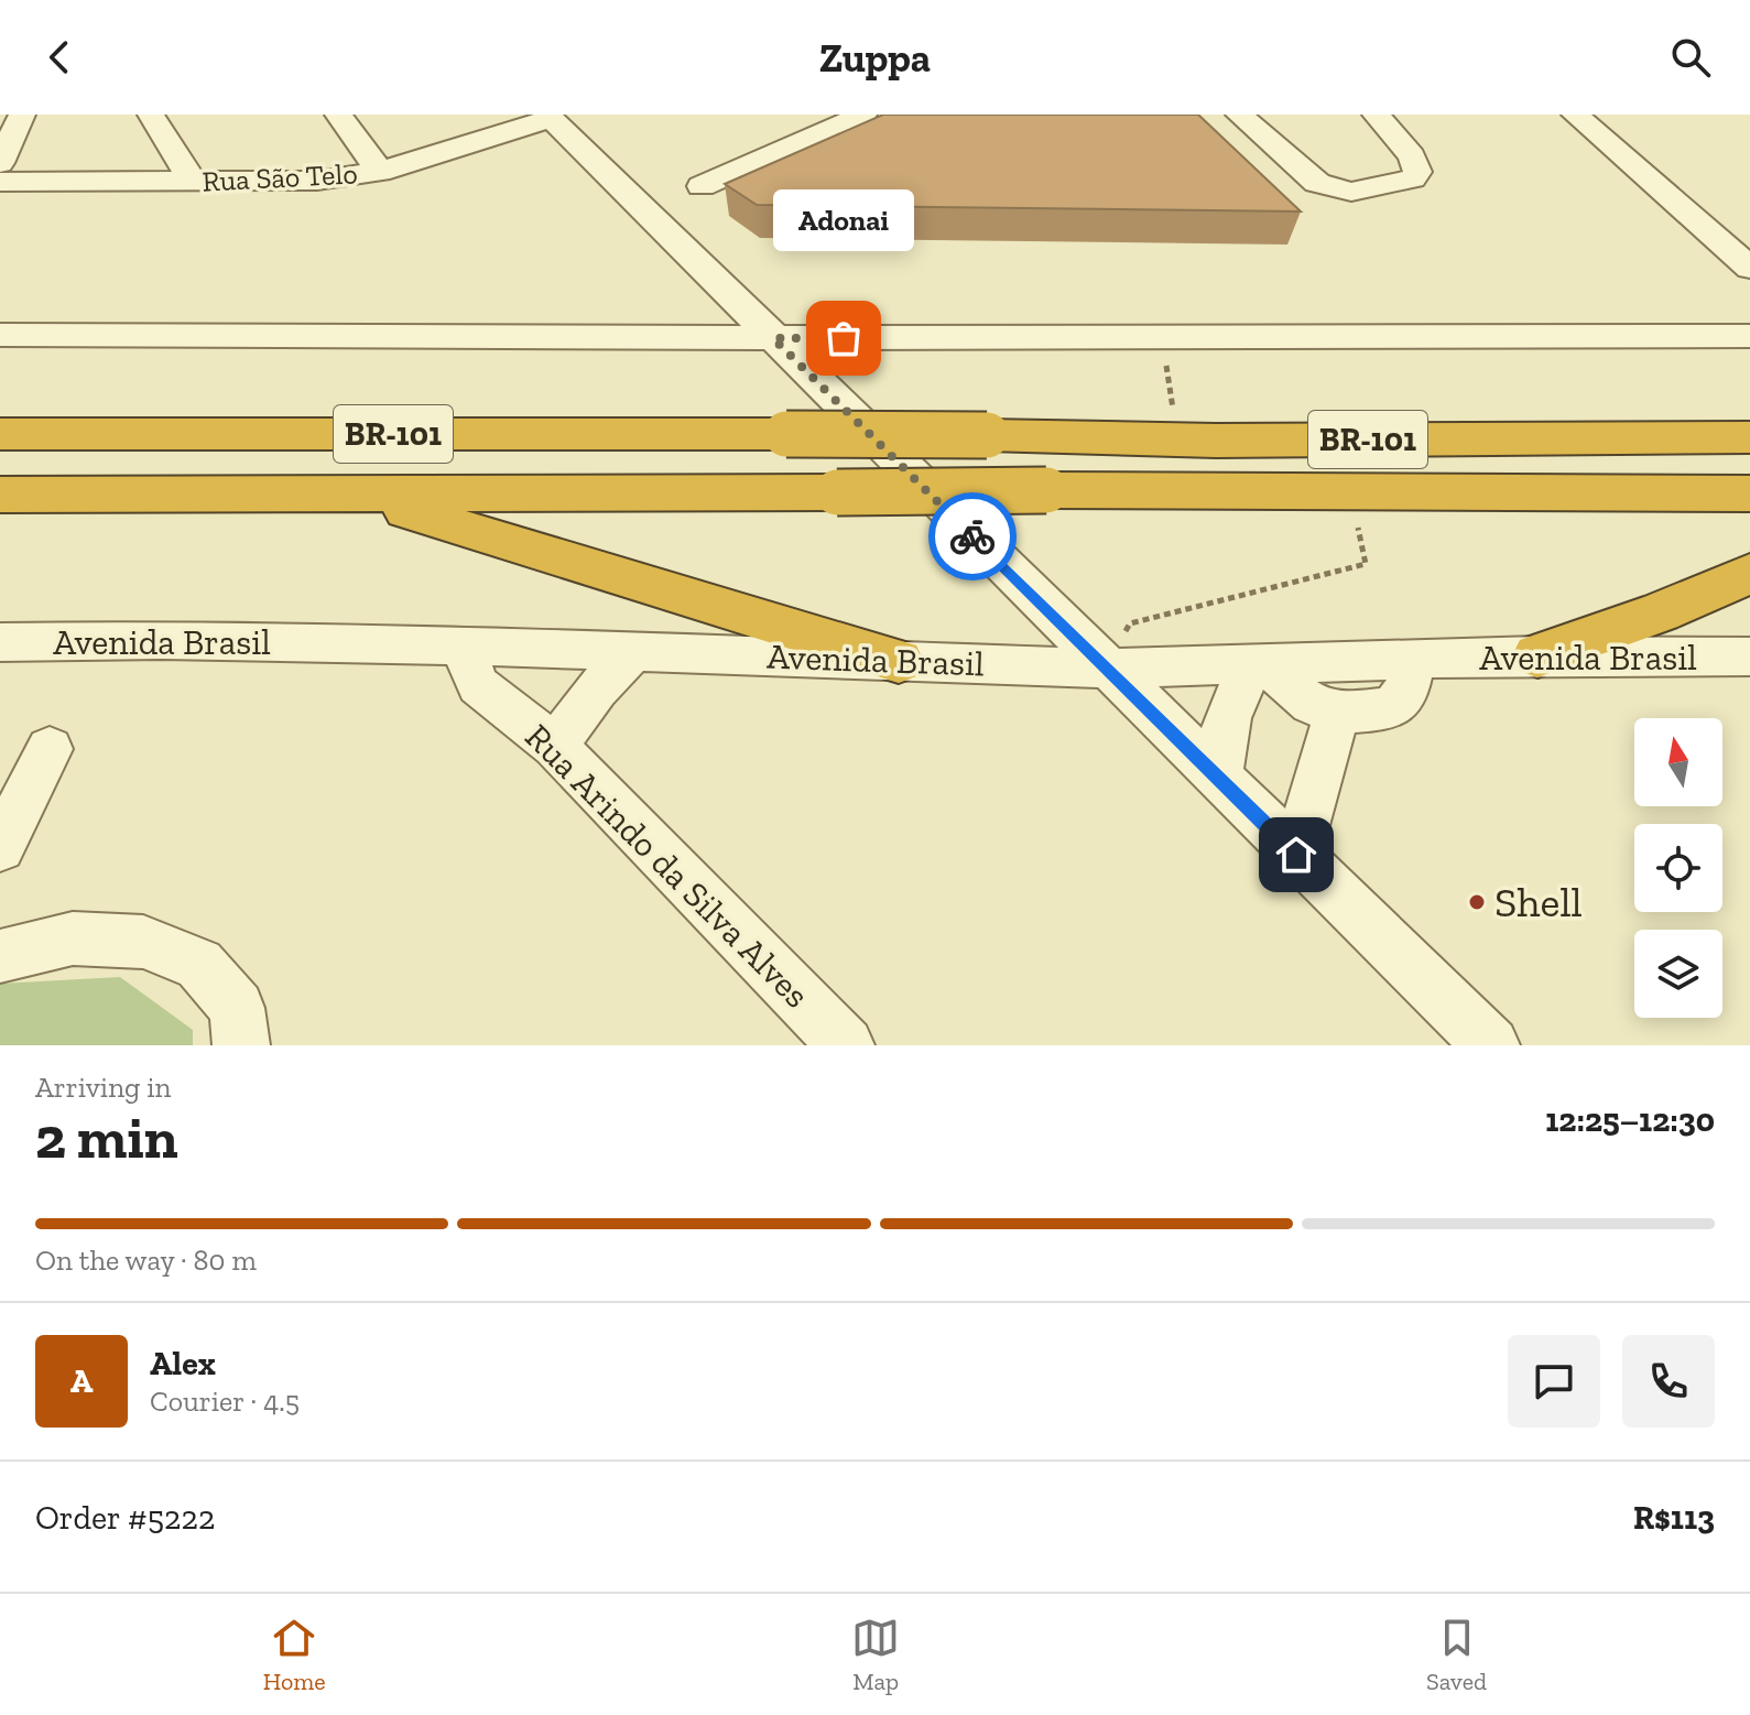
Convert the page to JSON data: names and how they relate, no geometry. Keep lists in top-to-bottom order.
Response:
{
  "streets": {
    "highway": ["BR-101"],
    "street": ["Rua São Telo", "Avenida Brasil", "Rua Arindo da Silva Alves"]
  },
  "crossings": [
    ["Avenida Brasil", "Rua Arindo da Silva Alves"]
  ],
  "places": ["Adonai", "Shell"],
  "north": "top",
  "page": {
    "header": "Zuppa",
    "bubble": "Adonai",
    "heading": ["2 min", "Arriving in", "12:25–12:30"],
    "panel": [
      "Alex",
      "Courier · 4.5",
      "Order #5222",
      "R$113"
    ],
    "bar": "On the way · 80 m",
    "round": "A",
    "tabs": ["Home", "Map", "Saved"]
  }
}
